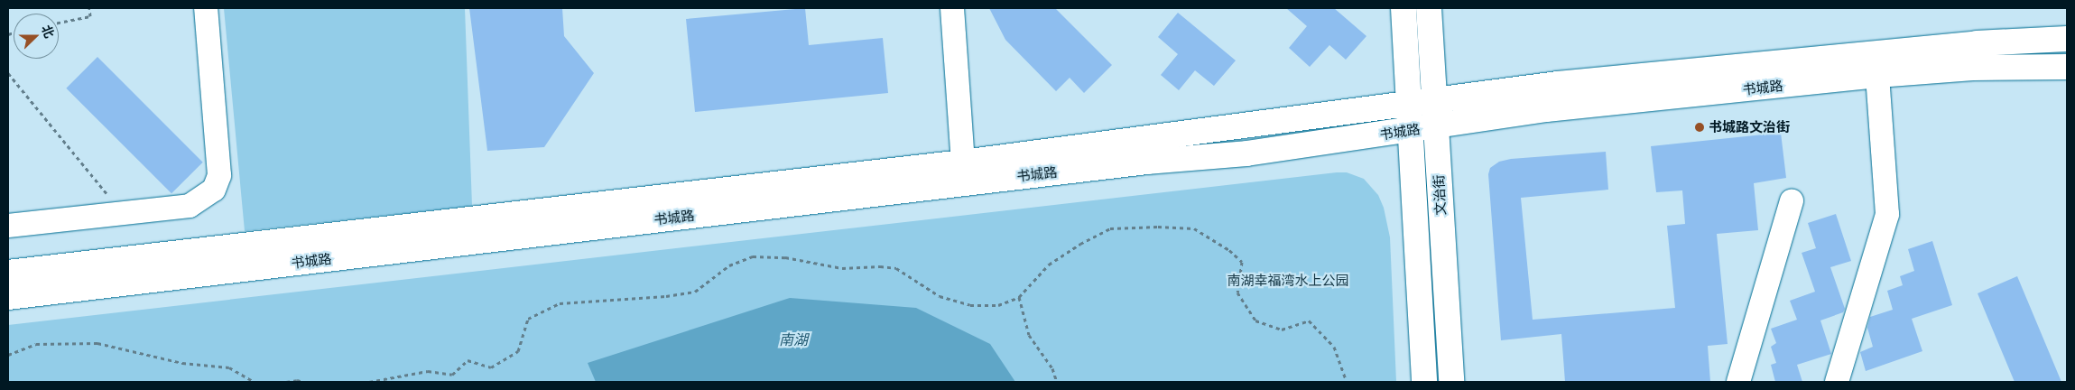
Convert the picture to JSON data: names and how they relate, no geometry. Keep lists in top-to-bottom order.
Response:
{
  "streets": {
    "main road": ["书城路", "文治街"]
  },
  "crossings": [
    ["书城路", "文治街"]
  ],
  "water": ["南湖"],
  "parks": ["南湖幸福湾水上公园"],
  "places": ["书城路文治街"],
  "north": "right"
}
